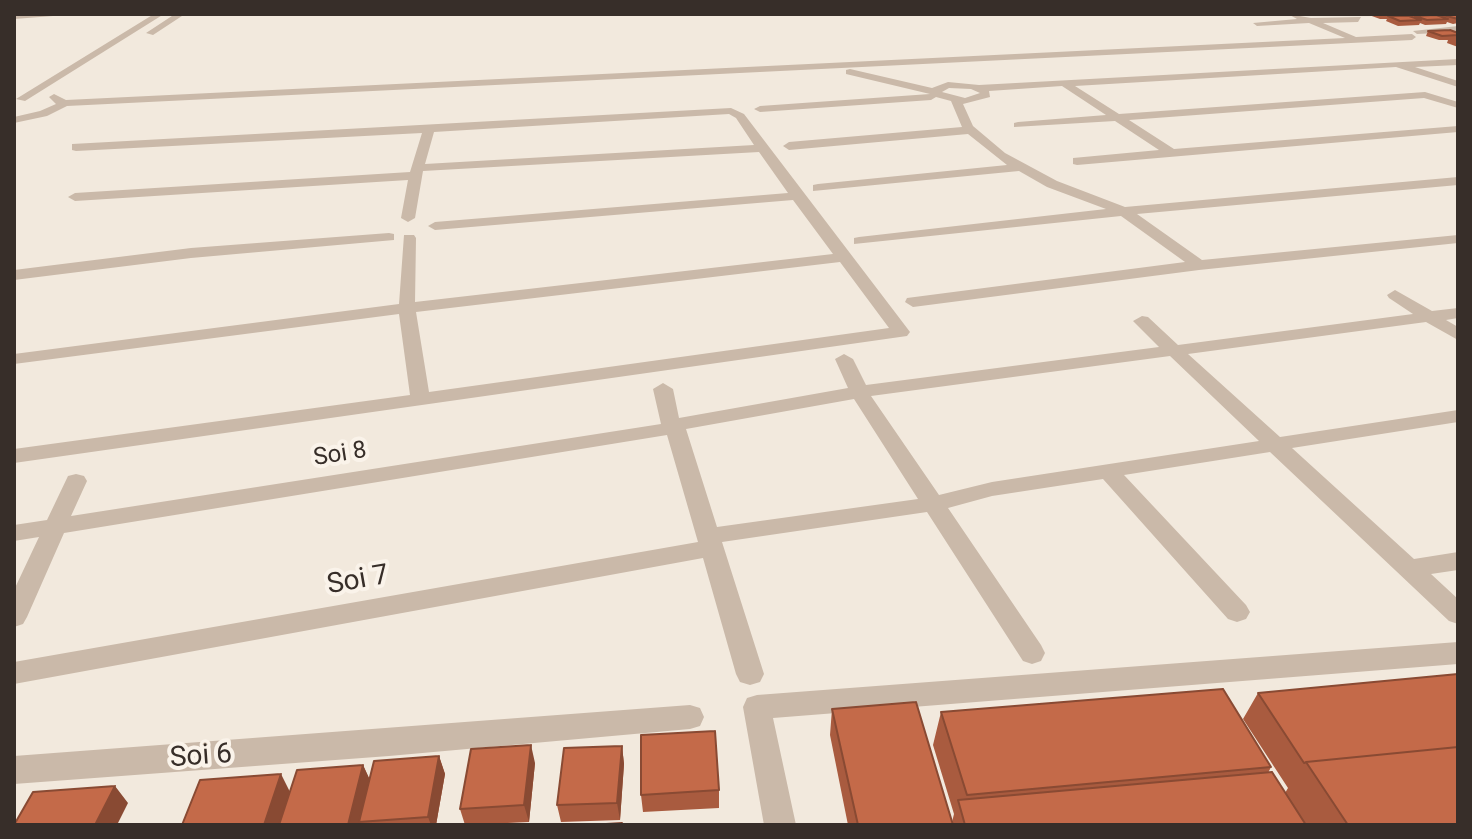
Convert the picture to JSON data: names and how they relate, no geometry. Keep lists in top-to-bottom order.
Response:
{
  "streets": {
    "street": ["Soi 8", "Soi 7", "Soi 6"]
  }
}
